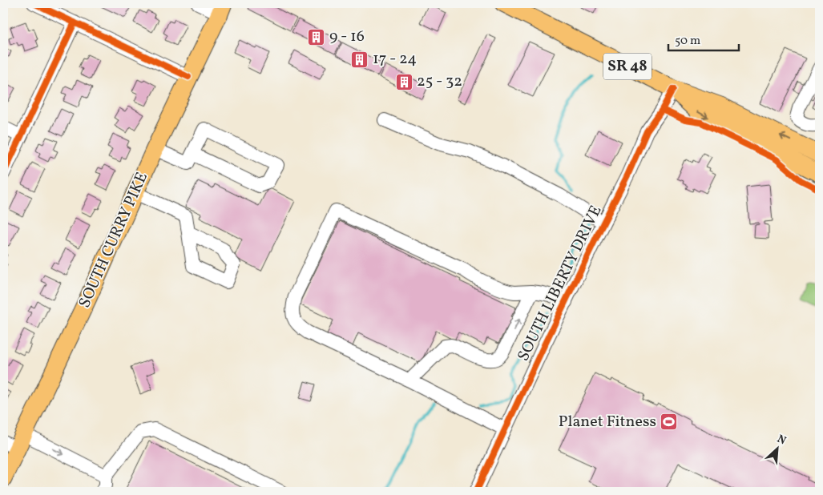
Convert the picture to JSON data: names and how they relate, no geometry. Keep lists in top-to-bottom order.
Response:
{
  "streets": {
    "main road": ["SR 48", "SOUTH CURRY PIKE"],
    "street": ["SOUTH LIBERTY DRIVE"]
  },
  "crossings": [
    ["SR 48", "SOUTH LIBERTY DRIVE"]
  ],
  "places": {
    "building": ["9 - 16", "17 - 24", "25 - 32"],
    "sports": ["Planet Fitness"]
  },
  "scale_bar": "50 m",
  "north": "top right"
}
